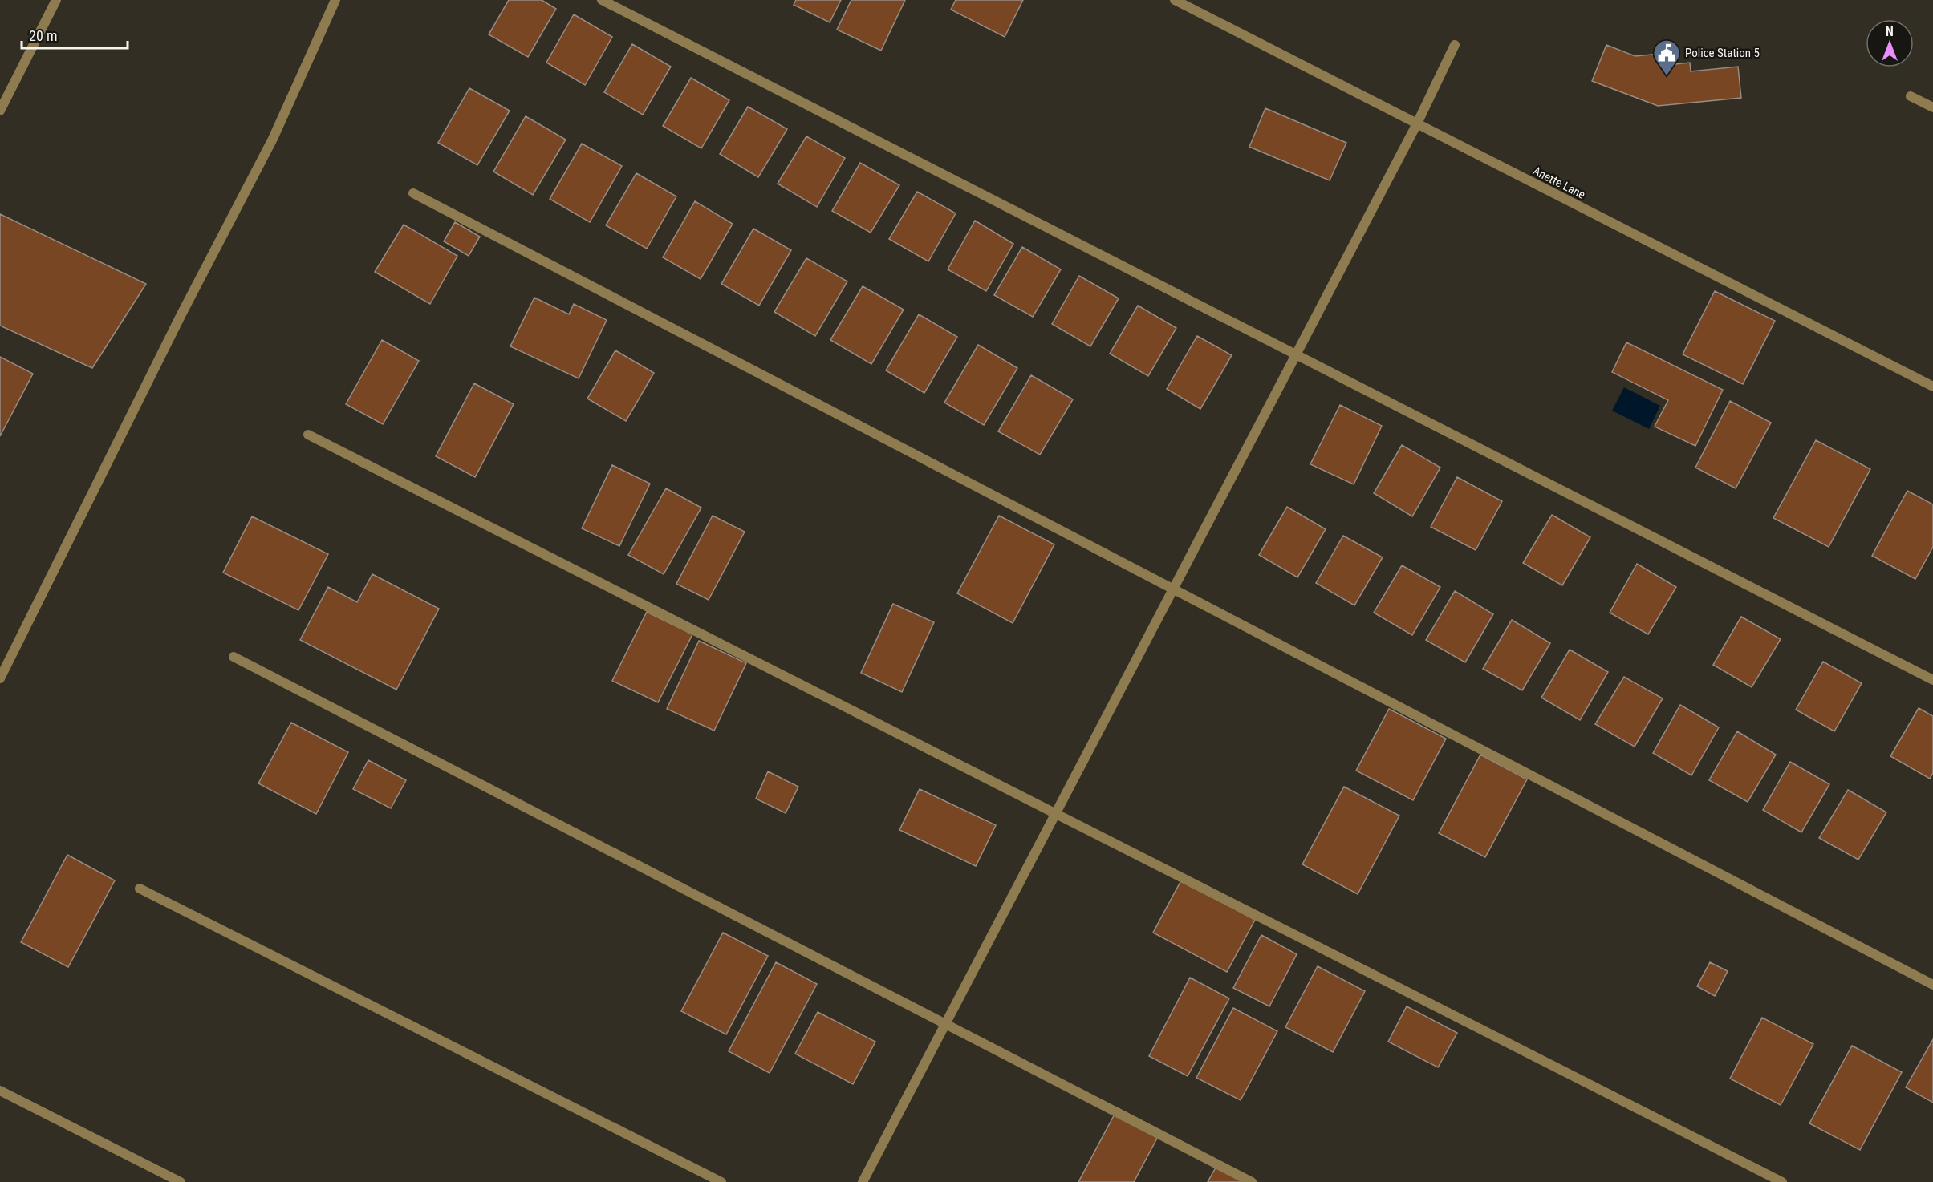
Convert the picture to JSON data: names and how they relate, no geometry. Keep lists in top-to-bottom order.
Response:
{
  "streets": {
    "street": ["Anette Lane"]
  },
  "places": {
    "public building": ["Police Station 5"]
  },
  "scale_bar": "20 m",
  "north": "top"
}
